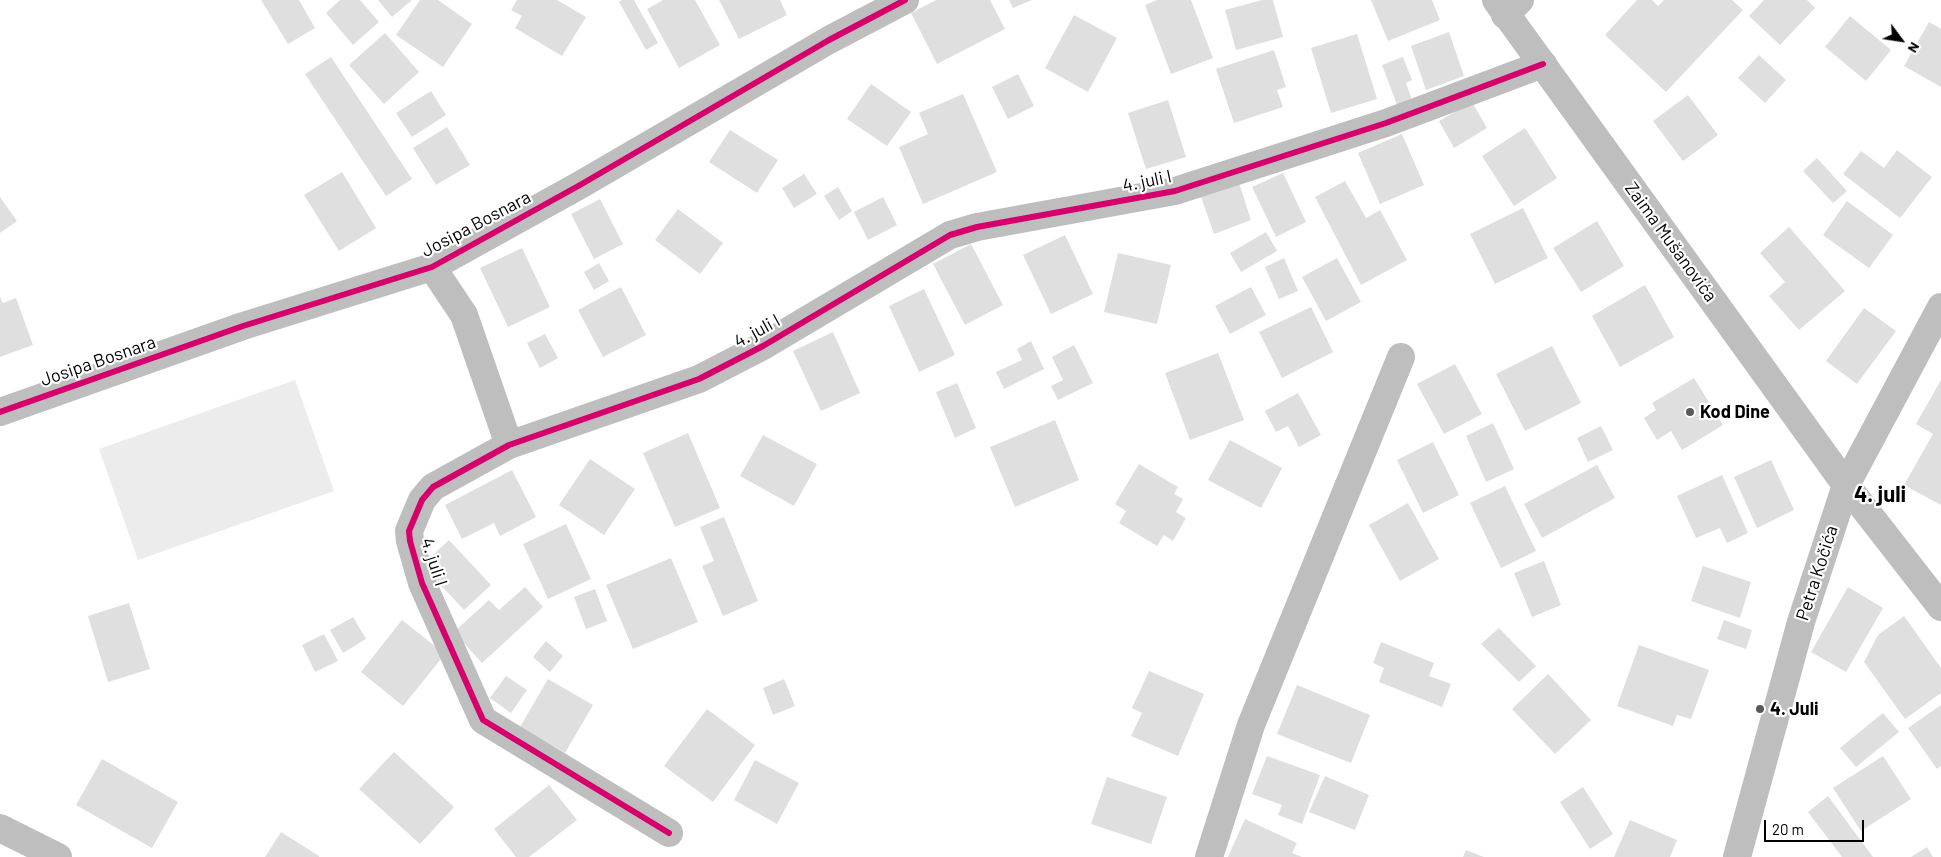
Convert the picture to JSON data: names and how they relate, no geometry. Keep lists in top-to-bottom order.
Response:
{
  "streets": {
    "street": [
      "4. juli I",
      "Josipa Bosnara",
      "Zaima Mušanovića",
      "Petra Kočića"
    ]
  },
  "crossings": [
    ["4. juli I", "Zaima Mušanovića"],
    ["Zaima Mušanovića", "Petra Kočića"]
  ],
  "districts": ["4. juli"],
  "places": ["Kod Dine", "4. Juli"],
  "scale_bar": "20 m",
  "north": "bottom right"
}
